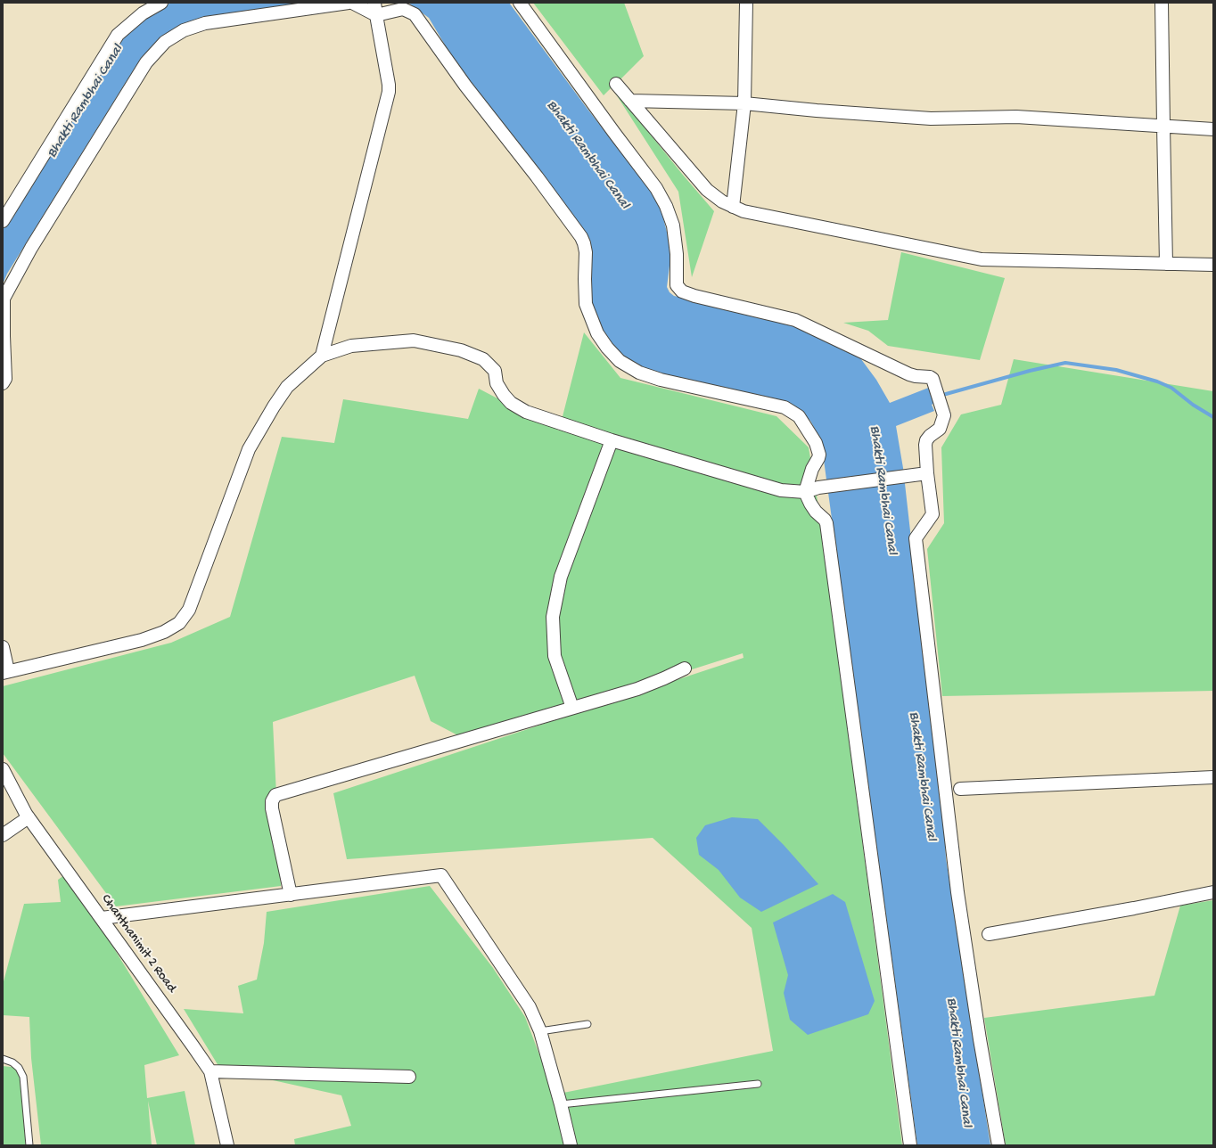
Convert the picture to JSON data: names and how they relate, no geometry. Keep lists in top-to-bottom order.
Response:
{
  "streets": {
    "street": ["Chanthanimit 2 Road"]
  },
  "water": ["Bhakti Rambhai Canal"]
}
